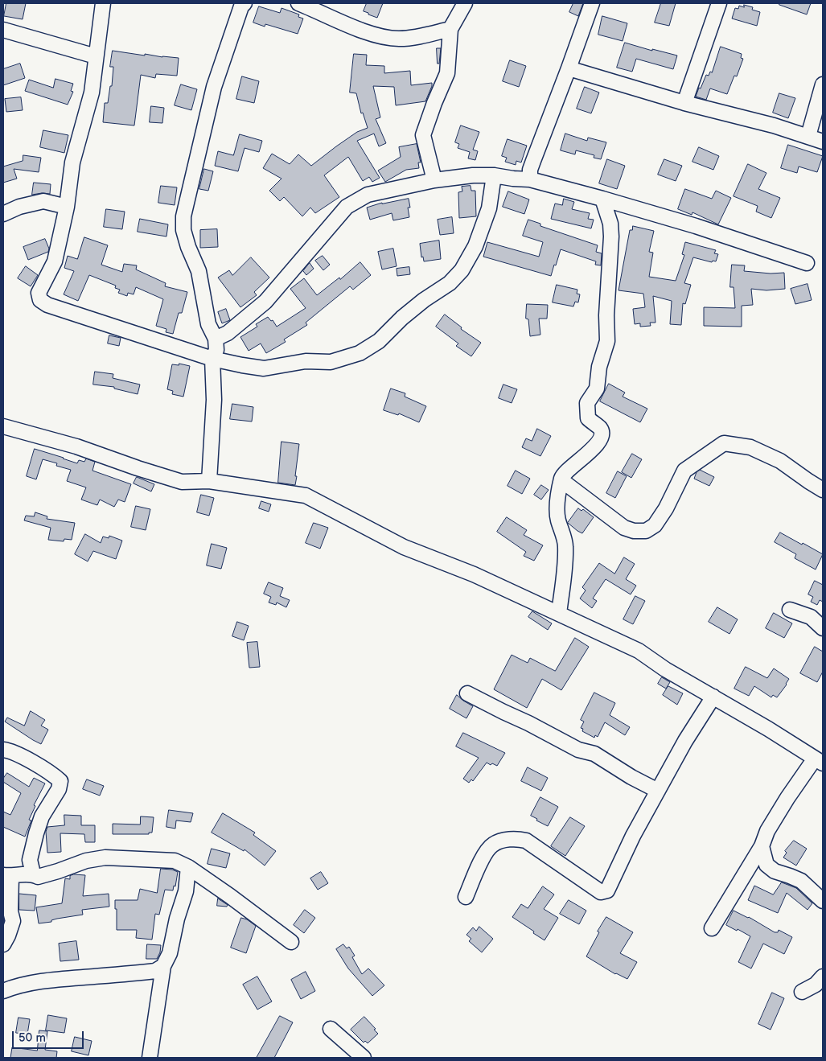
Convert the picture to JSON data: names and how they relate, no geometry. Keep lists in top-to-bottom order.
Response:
{
  "scale_bar": "50 m"
}
